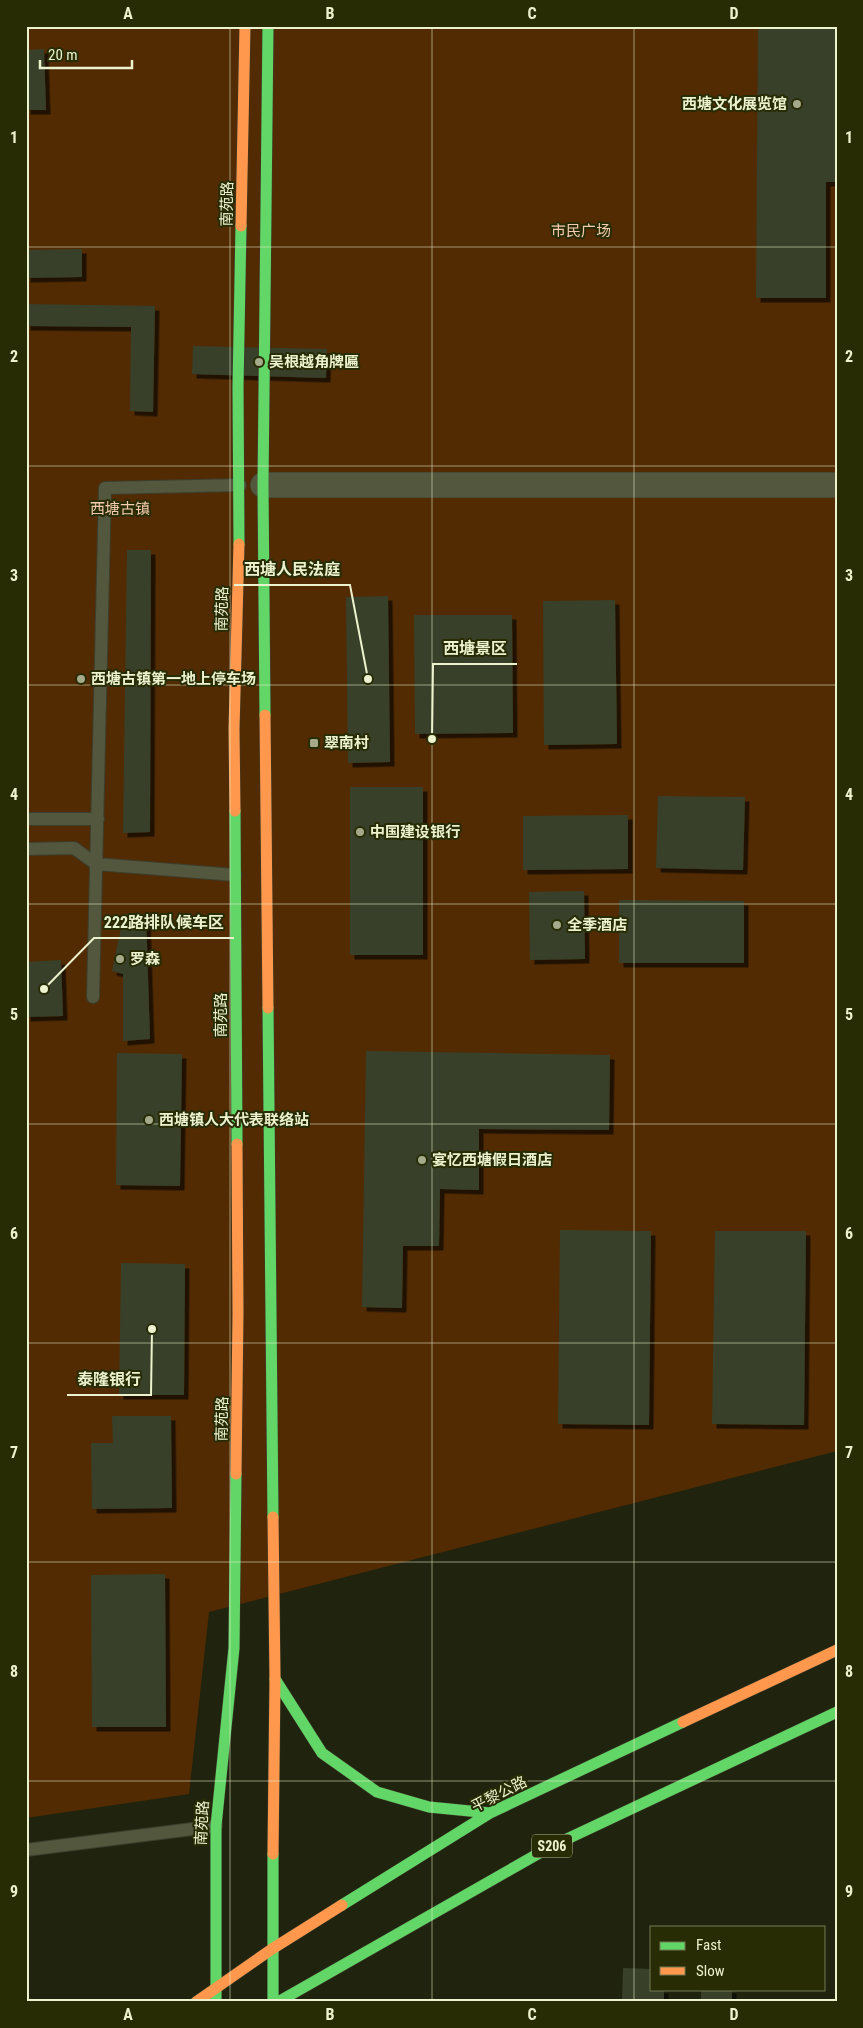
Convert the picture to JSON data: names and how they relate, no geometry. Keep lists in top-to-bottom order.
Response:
{
  "streets": {
    "main road": ["南苑路", "平黎公路", "S206"]
  },
  "crossings": [
    ["南苑路", "平黎公路"]
  ],
  "parks": ["市民广场", "西塘古镇"],
  "places": {
    "other": [
      "西塘文化展览馆",
      "吴根越角牌匾",
      "西塘古镇第一地上停车场",
      "西塘人民法庭",
      "西塘景区",
      "中国建设银行",
      "全季酒店",
      "罗森",
      "222路排队候车区",
      "西塘镇人大代表联络站",
      "宴忆西塘假日酒店",
      "泰隆银行"
    ],
    "transit": ["翠南村"]
  },
  "legend": ["Fast", "Slow"],
  "scale_bar": "20 m",
  "grid": {
    "columns": [
      "A",
      "B",
      "C",
      "D"
    ],
    "rows": [
      "1",
      "2",
      "3",
      "4",
      "5",
      "6",
      "7",
      "8",
      "9"
    ]
  }
}
